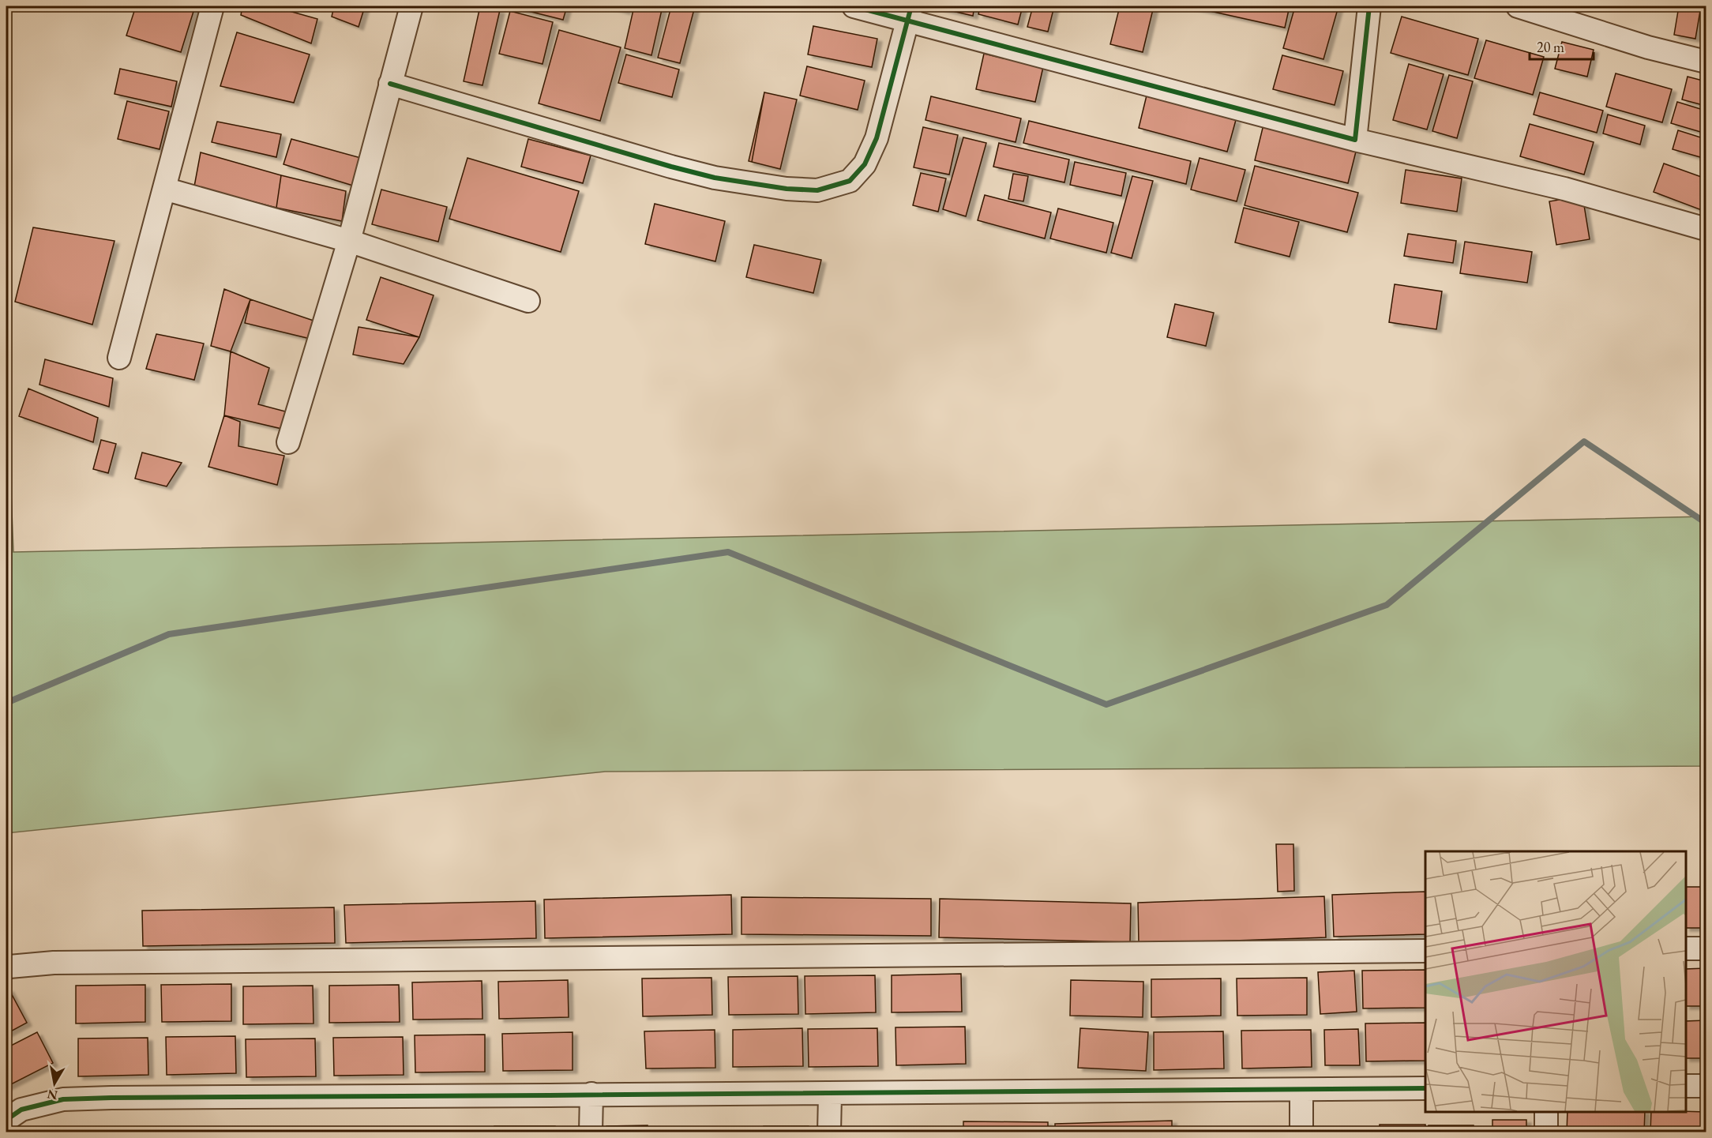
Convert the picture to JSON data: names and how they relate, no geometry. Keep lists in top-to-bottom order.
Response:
{
  "scale_bar": "20 m",
  "north": "bottom"
}
